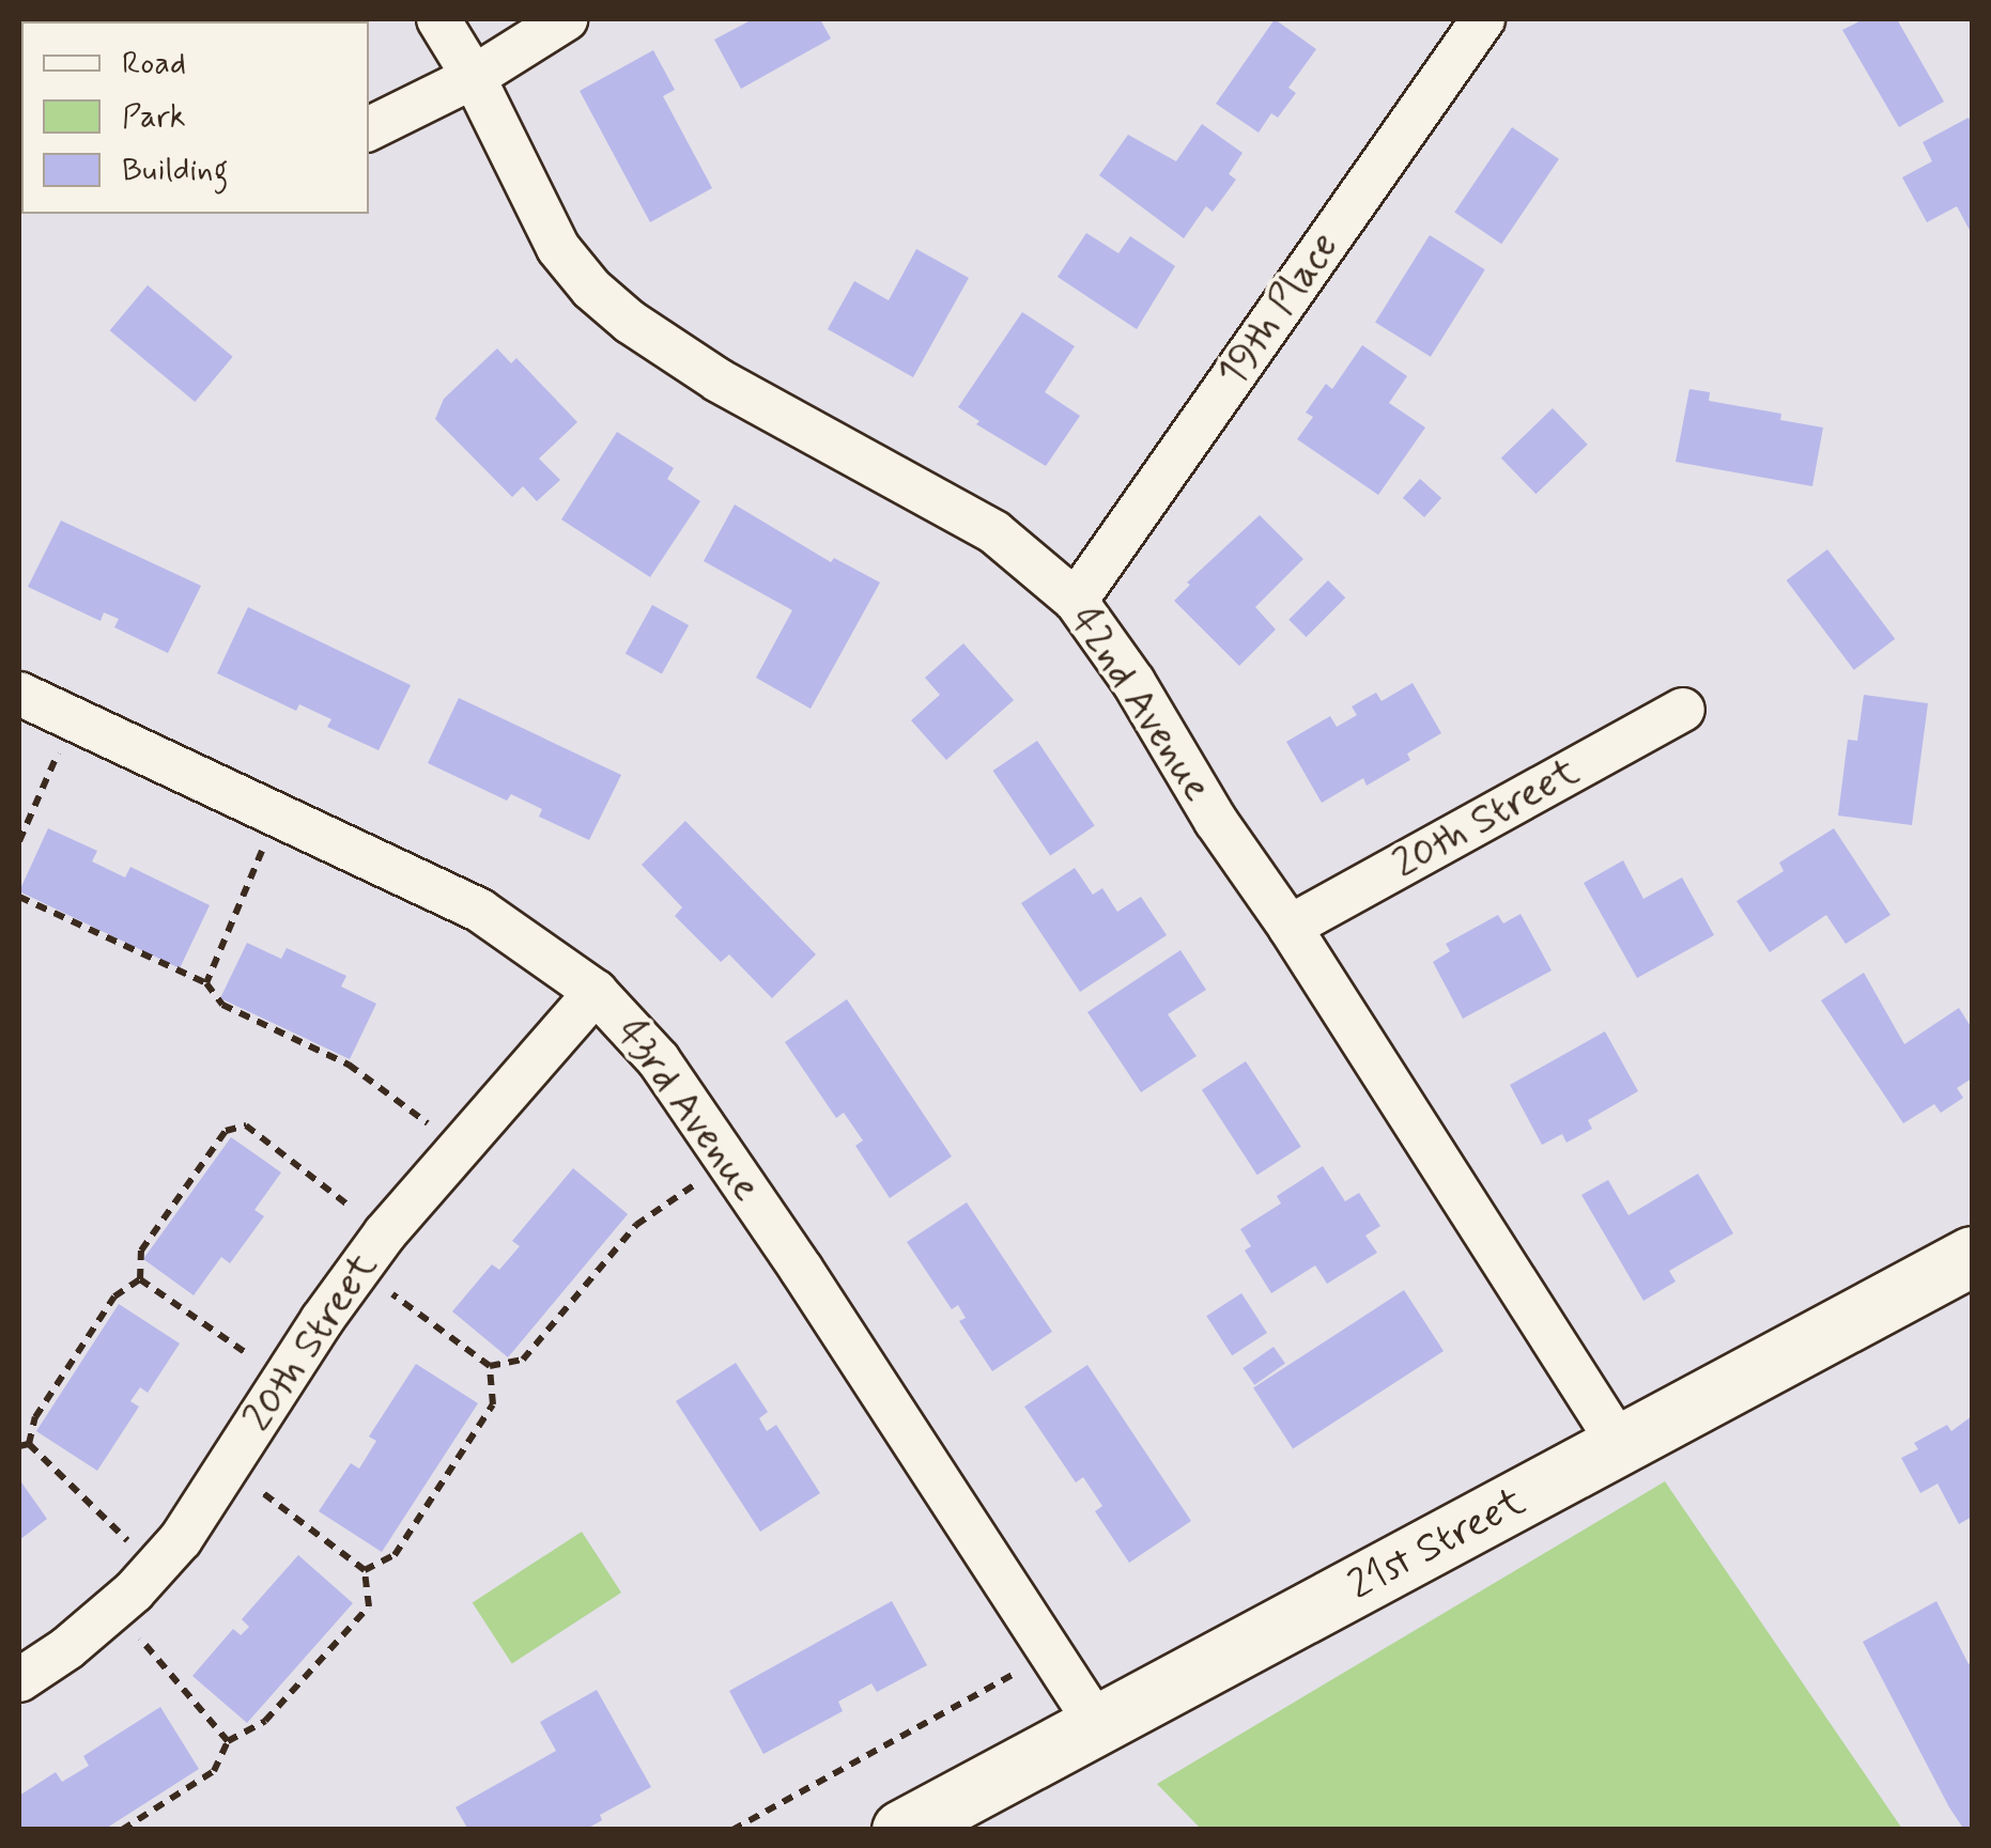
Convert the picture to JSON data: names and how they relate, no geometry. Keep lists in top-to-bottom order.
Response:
{
  "streets": {
    "street": [
      "19th Place",
      "42nd Avenue",
      "20th Street",
      "43rd Avenue",
      "21st Street"
    ]
  },
  "crossings": [
    ["19th Place", "42nd Avenue"],
    ["42nd Avenue", "20th Street"],
    ["42nd Avenue", "21st Street"],
    ["20th Street", "43rd Avenue"],
    ["43rd Avenue", "21st Street"]
  ],
  "legend": ["Road", "Park", "Building"]
}
